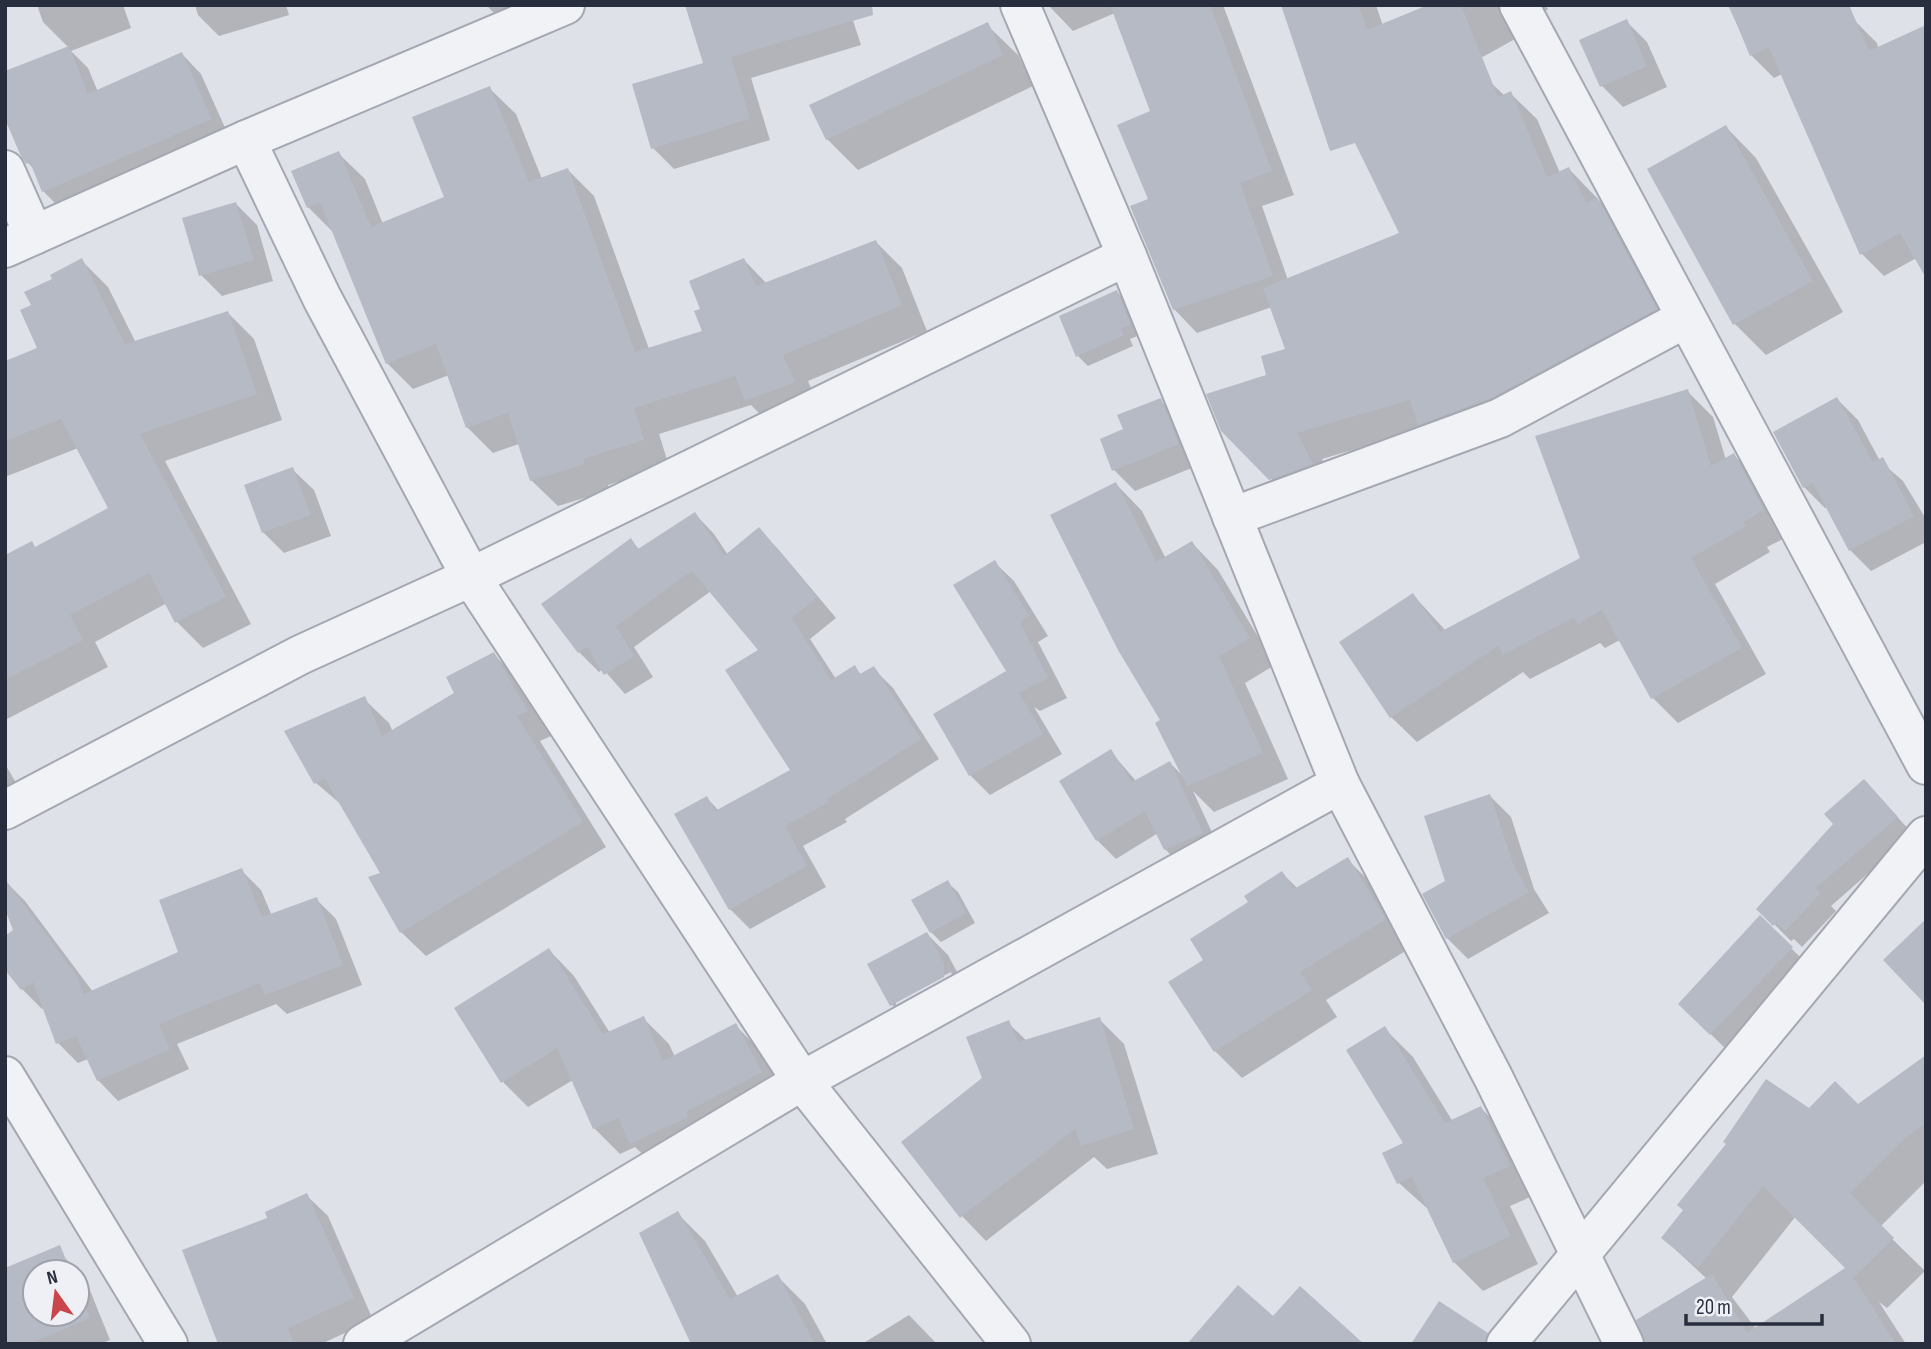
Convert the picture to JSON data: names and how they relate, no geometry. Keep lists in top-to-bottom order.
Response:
{
  "scale_bar": "20 m",
  "north": "top"
}
